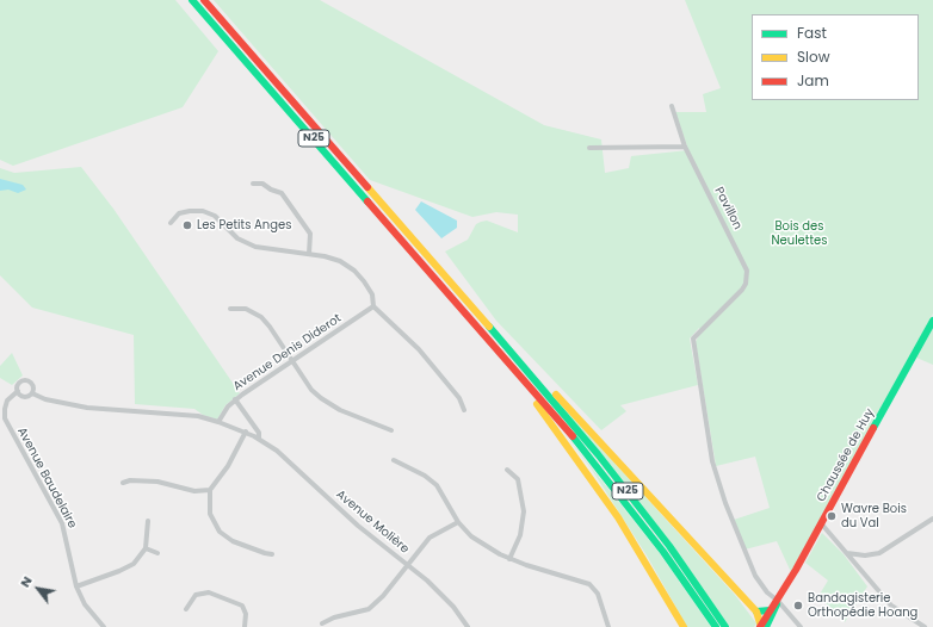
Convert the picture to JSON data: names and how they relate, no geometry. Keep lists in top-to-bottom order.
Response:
{
  "streets": {
    "main road": ["N25", "Chaussée de Huy"],
    "street": [
      "Pavillon",
      "Avenue Denis Diderot",
      "Avenue Baudelaire",
      "Avenue Molière"
    ]
  },
  "crossings": [
    ["Pavillon", "Chaussée de Huy"],
    ["Avenue Denis Diderot", "Avenue Molière"],
    ["Avenue Baudelaire", "Avenue Molière"]
  ],
  "parks": ["Bois des Neulettes"],
  "places": ["Les Petits Anges", "Wavre Bois du Val", "Bandagisterie Orthopédie Hoang"],
  "legend": ["Fast", "Slow", "Jam"],
  "north": "top left"
}
